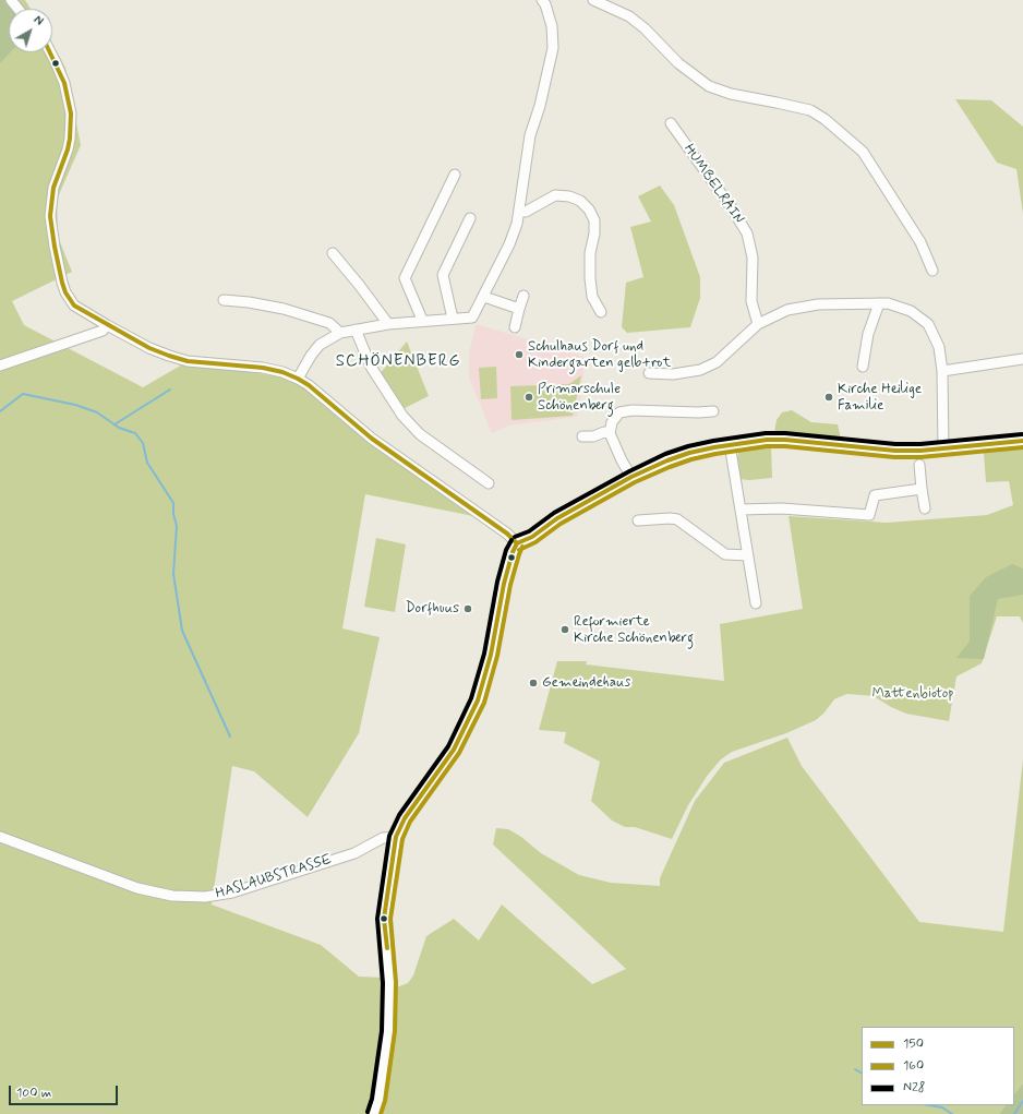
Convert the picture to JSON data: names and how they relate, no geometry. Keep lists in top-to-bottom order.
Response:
{
  "streets": {
    "street": ["HUMBELRAIN", "HASLAUBSTRASSE"]
  },
  "districts": ["SCHÖNENBERG"],
  "parks": ["Mattenbiotop"],
  "places": [
    "Schulhaus Dorf und Kindergarten gelb+rot",
    "Primarschule Schönenberg",
    "Kirche Heilige Familie",
    "Dorfhuus",
    "Reformierte Kirche Schönenberg",
    "Gemeindehaus"
  ],
  "lines": ["transit line 150", "transit line N28", "transit line 160"],
  "legend": ["150", "160", "N28"],
  "scale_bar": "100 m",
  "north": "top right"
}
